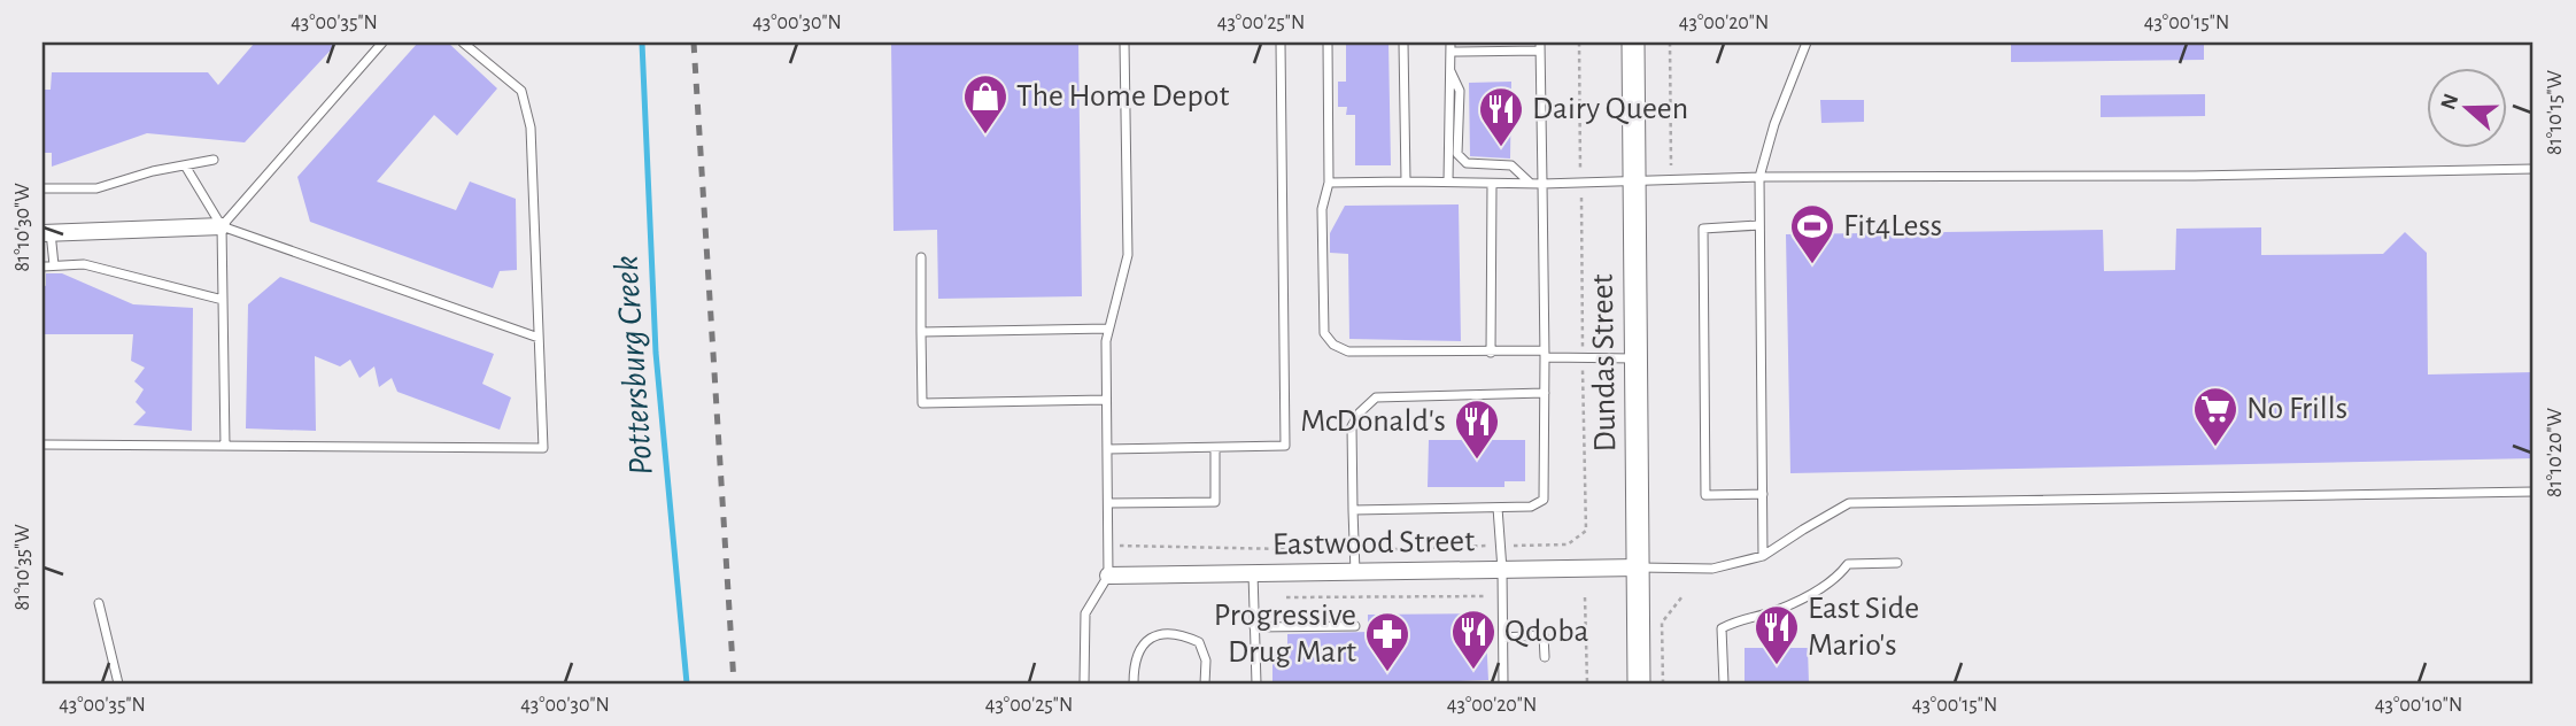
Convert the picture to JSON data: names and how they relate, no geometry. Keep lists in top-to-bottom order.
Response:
{
  "streets": {
    "main road": ["Dundas Street"],
    "street": ["Eastwood Street"]
  },
  "crossings": [
    ["Dundas Street", "Eastwood Street"]
  ],
  "water": ["Pottersburg Creek"],
  "places": {
    "shop": ["The Home Depot"],
    "restaurant": [
      "Dairy Queen",
      "McDonald's",
      "East Side Mario's",
      "Qdoba"
    ],
    "sports": ["Fit4Less"],
    "supermarket": ["No Frills"],
    "pharmacy": ["Progressive Drug Mart"]
  },
  "north": "left",
  "coordinates": [
    "43°00'35\"N",
    "43°00'30\"N",
    "43°00'25\"N",
    "43°00'20\"N",
    "43°00'15\"N",
    "81°10'15\"W",
    "81°10'30\"W",
    "81°10'20\"W",
    "81°10'35\"W",
    "43°00'10\"N"
  ]
}
